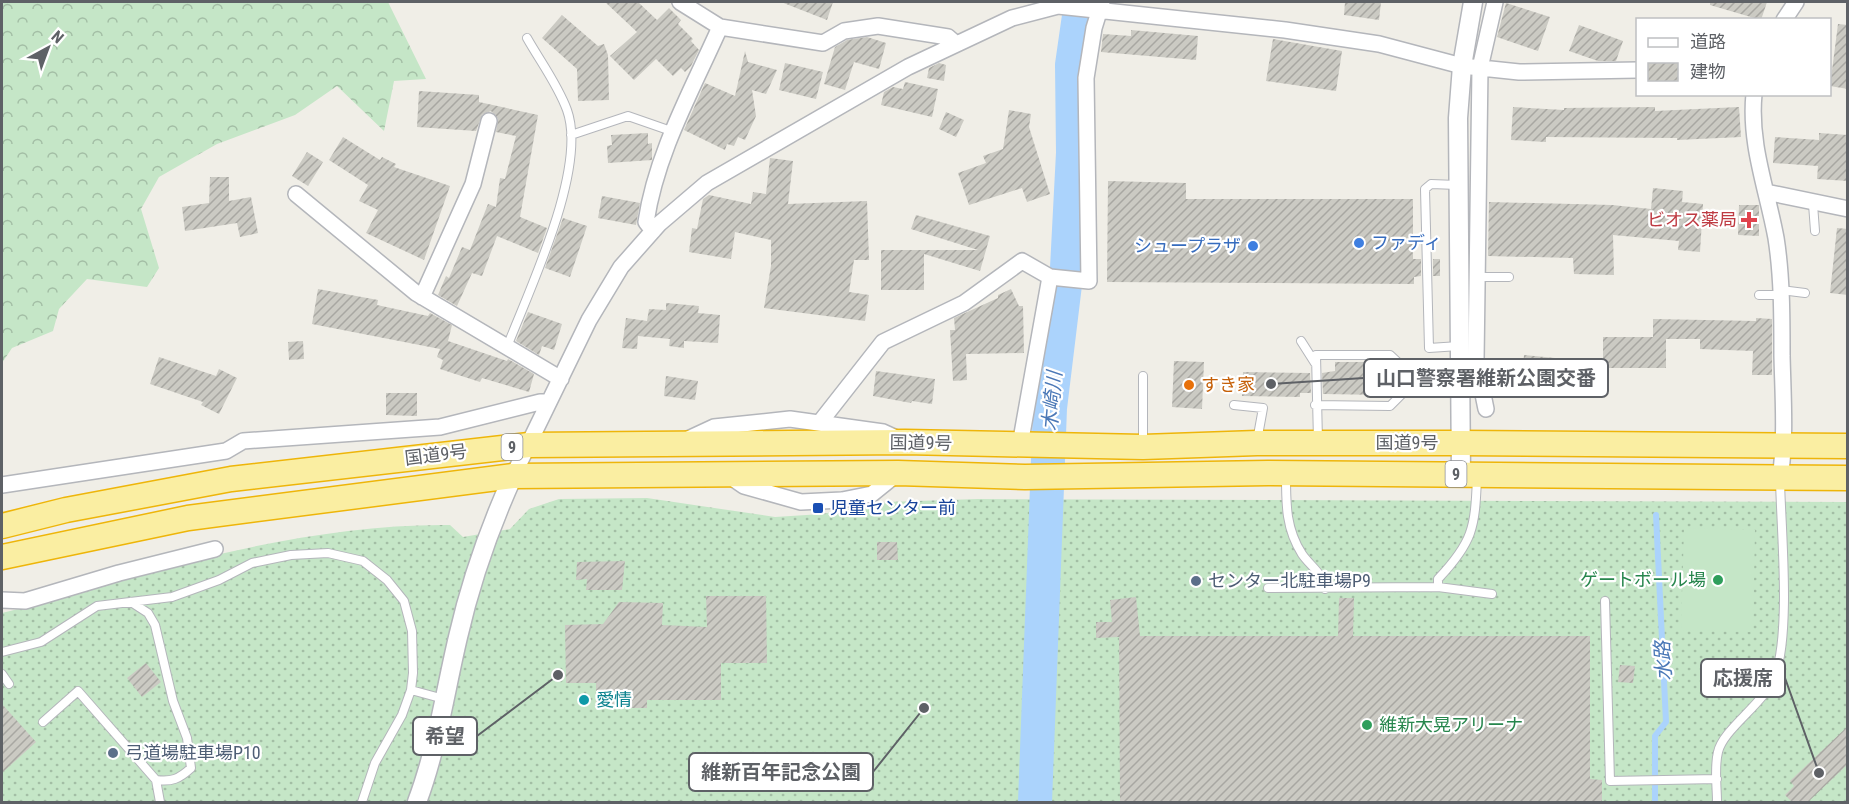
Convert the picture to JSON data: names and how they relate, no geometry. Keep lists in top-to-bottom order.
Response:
{
  "streets": {
    "highway": ["国道9号", "9"]
  },
  "water": ["木崎川", "水路"],
  "places": {
    "health": ["ビオス薬局"],
    "other": [
      "ファディ",
      "シュープラザ",
      "山口警察署維新公園交番",
      "すき家",
      "ゲートボール場",
      "センター北駐車場P9",
      "希望",
      "愛情",
      "維新百年記念公園",
      "維新大晃アリーナ",
      "弓道場駐車場P10",
      "応援席"
    ],
    "transit": ["児童センター前"]
  },
  "legend": ["道路", "建物"],
  "north": "top right"
}
